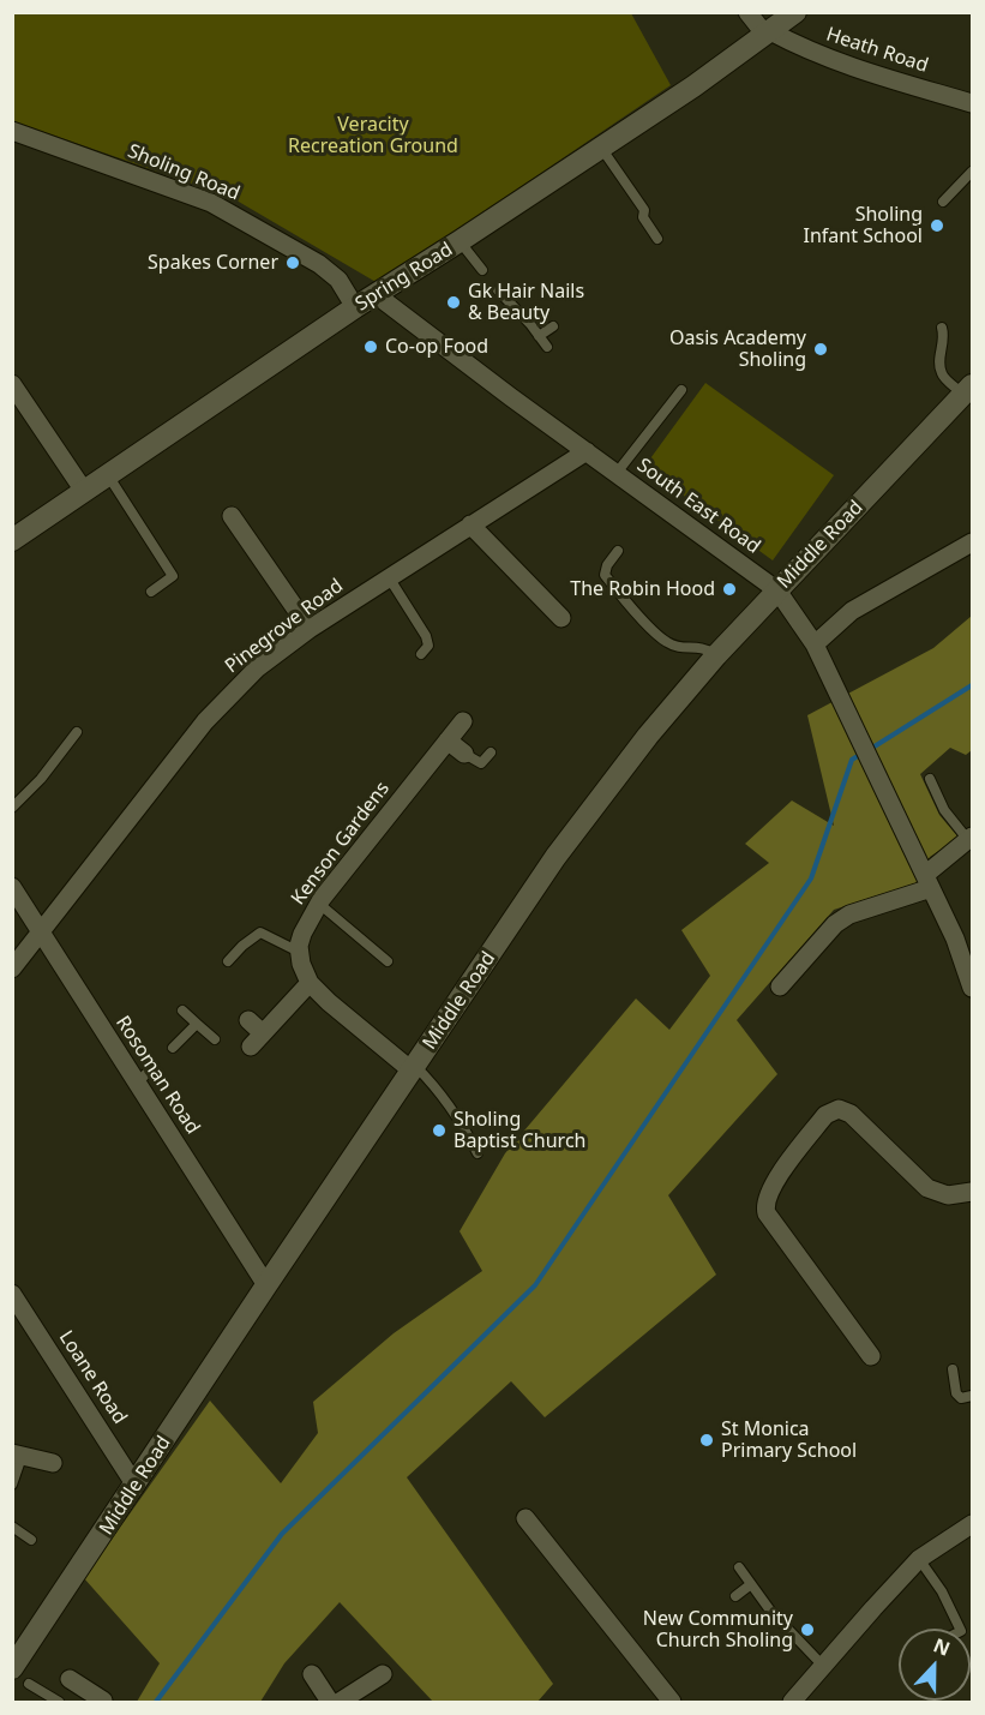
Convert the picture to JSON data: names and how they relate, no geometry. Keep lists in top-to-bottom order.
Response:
{
  "streets": {
    "street": [
      "Heath Road",
      "Sholing Road",
      "Spring Road",
      "South East Road",
      "Middle Road",
      "Pinegrove Road",
      "Kenson Gardens",
      "Rosoman Road",
      "Loane Road"
    ]
  },
  "crossings": [
    ["Heath Road", "Spring Road"],
    ["Sholing Road", "Spring Road"],
    ["Spring Road", "South East Road"],
    ["South East Road", "Middle Road"],
    ["South East Road", "Pinegrove Road"],
    ["Middle Road", "Rosoman Road"],
    ["Middle Road", "Loane Road"],
    ["Pinegrove Road", "Rosoman Road"]
  ],
  "parks": ["Veracity Recreation Ground"],
  "places": [
    "Sholing Infant School",
    "Spakes Corner",
    "Gk Hair Nails & Beauty",
    "Co-op Food",
    "Oasis Academy Sholing",
    "The Robin Hood",
    "Sholing Baptist Church",
    "St Monica Primary School",
    "New Community Church Sholing"
  ],
  "north": "top"
}
